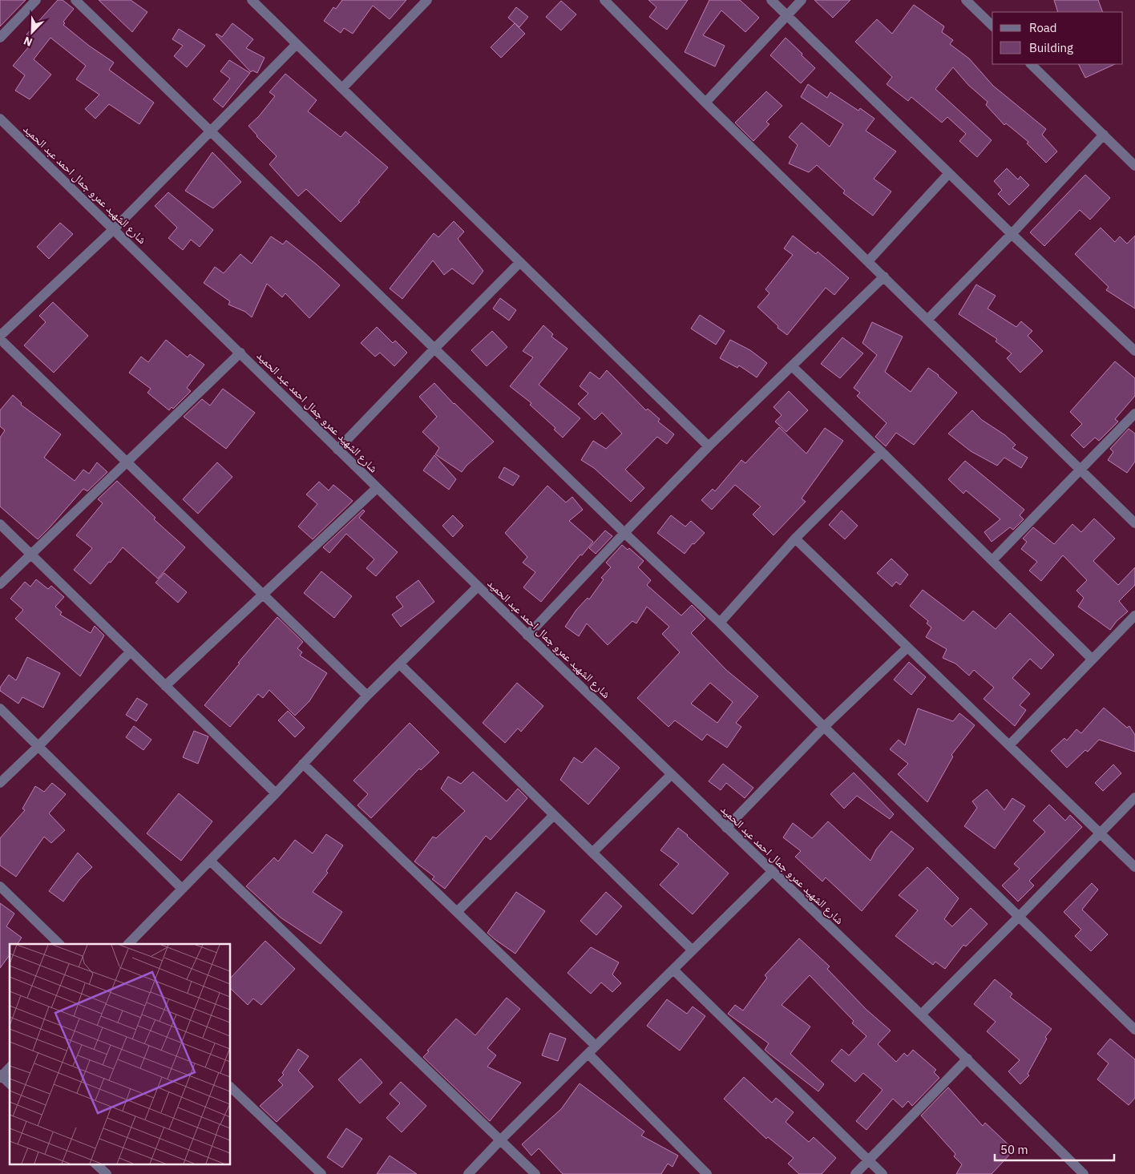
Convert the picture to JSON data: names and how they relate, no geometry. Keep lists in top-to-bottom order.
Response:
{
  "streets": {
    "street": ["شارع الشهيد عمرو جمال احمد عبد الحميد"]
  },
  "legend": ["Road", "Building"],
  "scale_bar": "50 m",
  "north": "bottom left"
}
